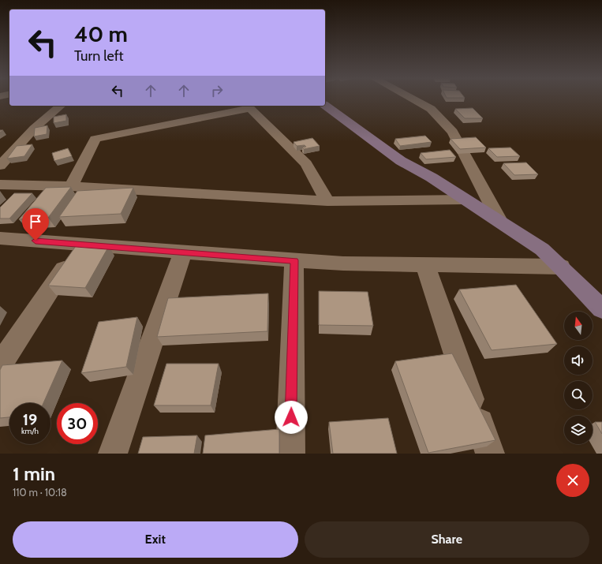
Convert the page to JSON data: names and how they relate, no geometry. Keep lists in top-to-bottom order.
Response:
{
  "north": "top",
  "page": {
    "turn": ["40 m", "Turn left"],
    "speed": "19 km/h",
    "limit": "30",
    "heading": ["1 min", "110 m · 10:18"],
    "buttons": ["Exit", "Share"]
  }
}
